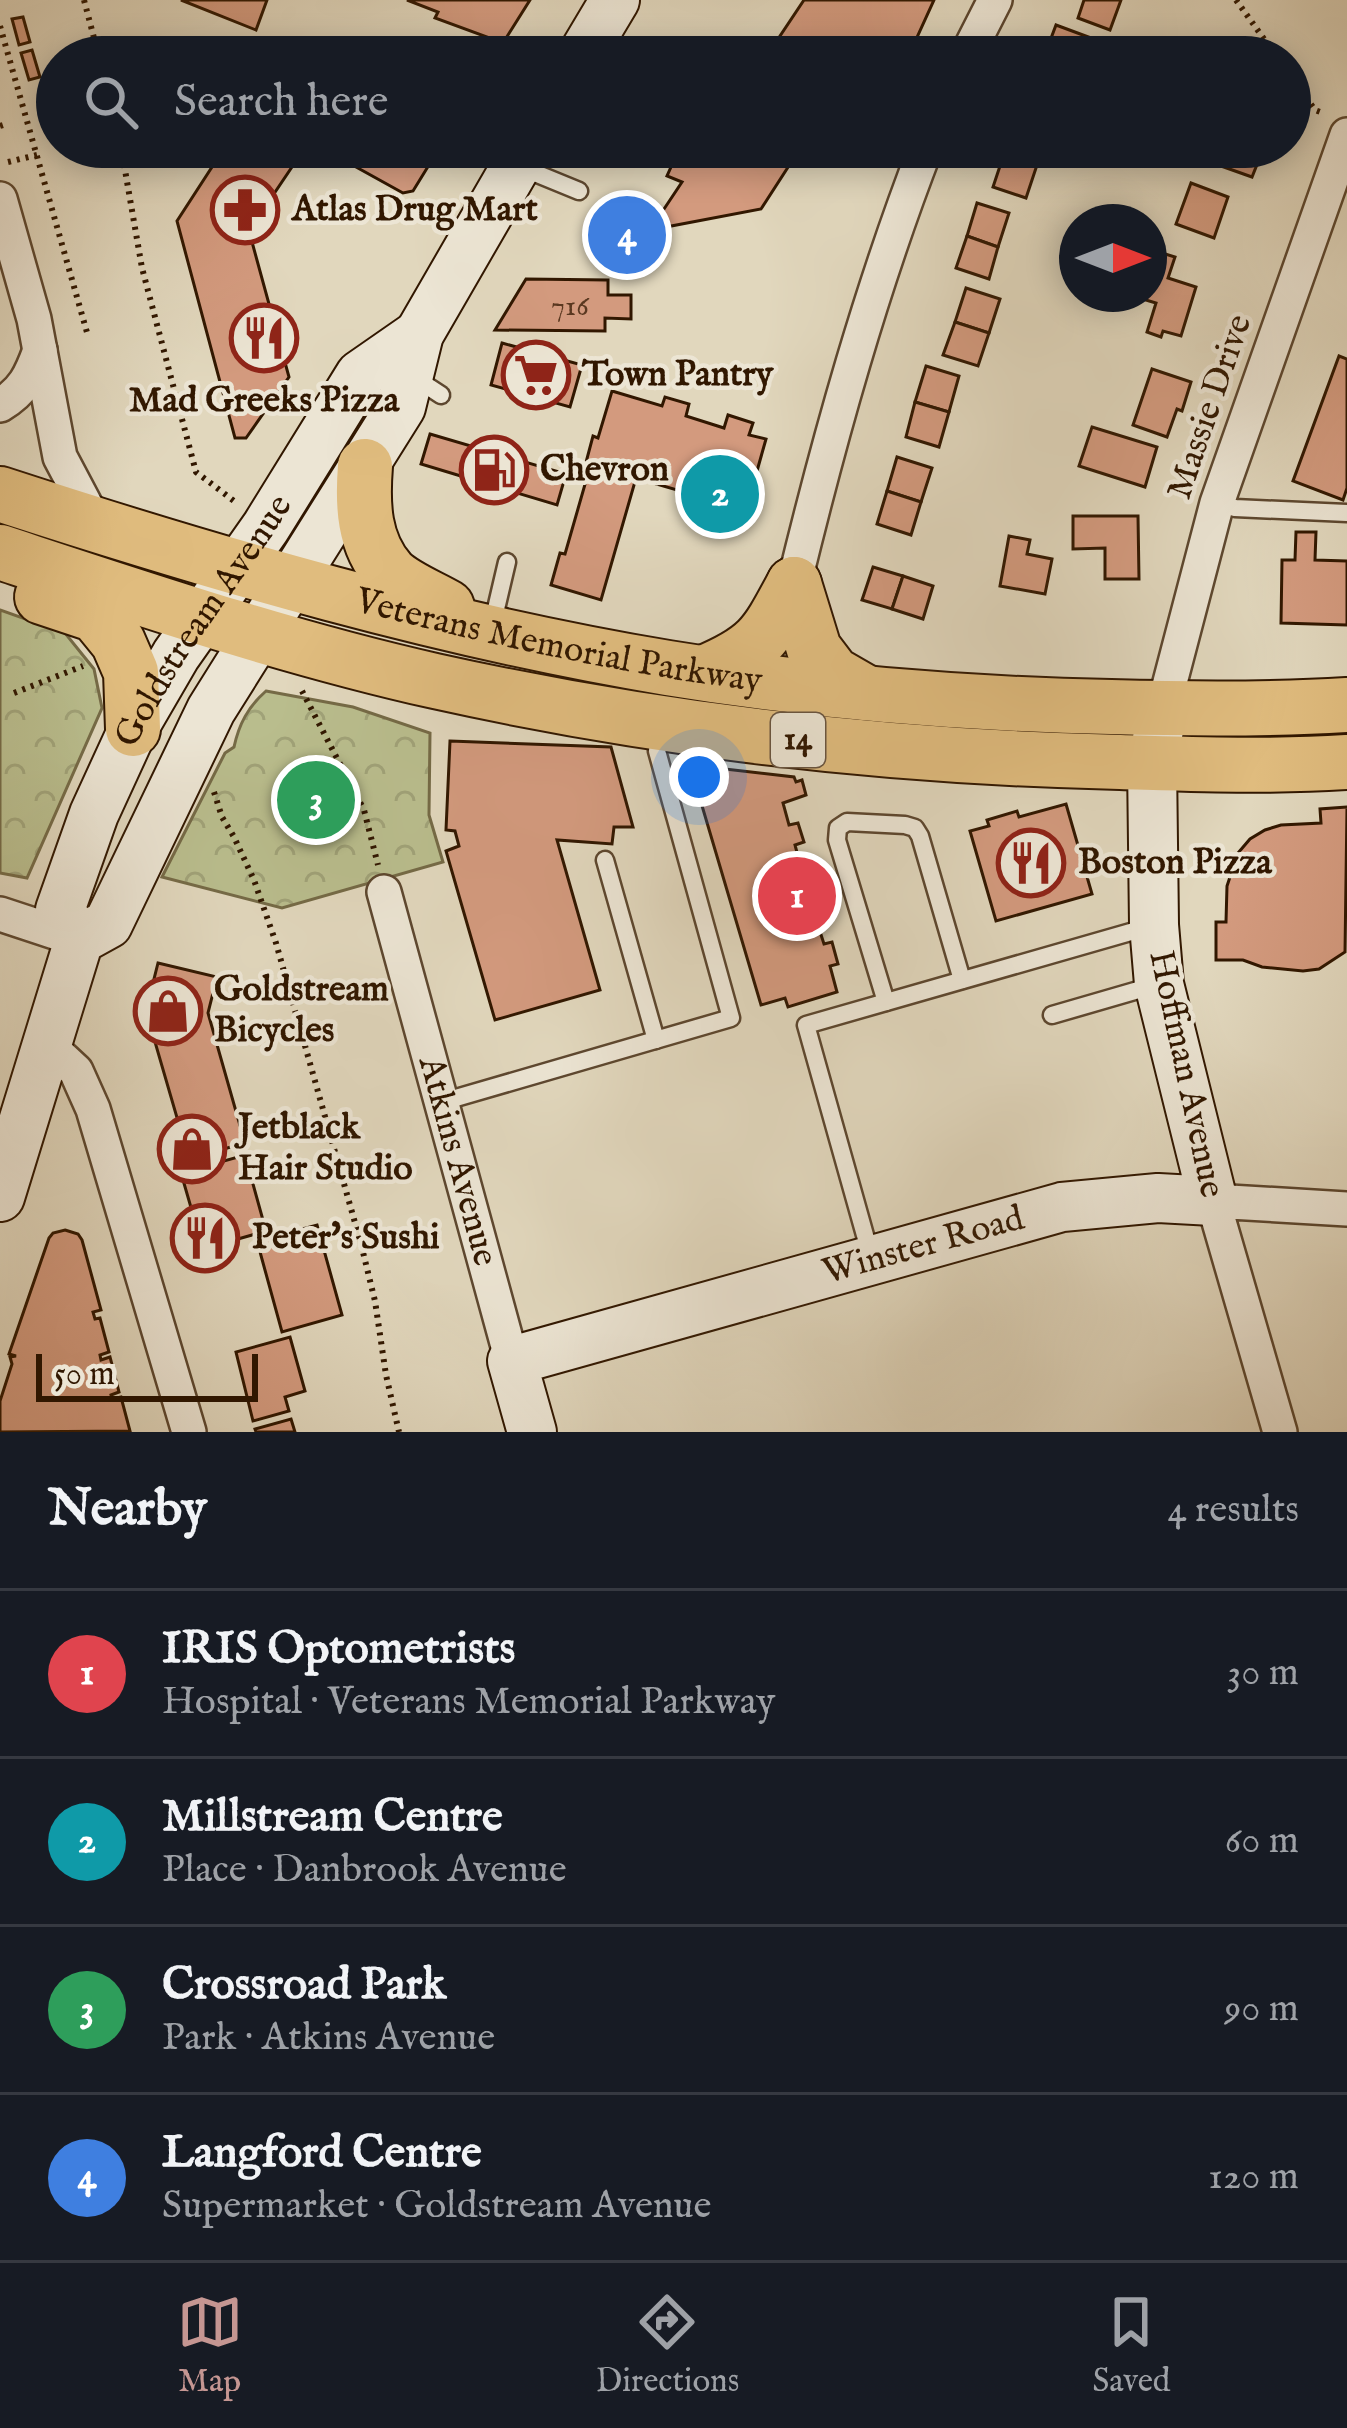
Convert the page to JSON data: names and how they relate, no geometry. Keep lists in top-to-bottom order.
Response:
{
  "streets": {
    "main road": [
      "Goldstream Avenue",
      "Veterans Memorial Parkway",
      "14",
      "Hoffman Avenue",
      "Atkins Avenue",
      "Winster Road"
    ],
    "street": ["Massie Drive"]
  },
  "crossings": [
    ["Massie Drive", "Veterans Memorial Parkway"],
    ["Massie Drive", "Hoffman Avenue"],
    ["Goldstream Avenue", "Veterans Memorial Parkway"],
    ["Veterans Memorial Parkway", "Hoffman Avenue"],
    ["Hoffman Avenue", "Winster Road"],
    ["Atkins Avenue", "Winster Road"]
  ],
  "places": {
    "pharmacy": ["Atlas Drug Mart"],
    "restaurant": ["Mad Greeks Pizza", "Boston Pizza", "Peter's Sushi"],
    "supermarket": ["Town Pantry"],
    "fuel station": ["Chevron"],
    "shop": ["Goldstream Bicycles", "Jetblack Hair Studio"]
  },
  "house_numbers": ["716"],
  "scale_bar": "50 m",
  "north": "right",
  "page": {
    "search": "Search here",
    "pins": [
      "4",
      "2",
      "3",
      "1"
    ],
    "scale": "50 m",
    "heading": ["Nearby", "4 results"],
    "list": [
      {
        "mark": "1",
        "name": "IRIS Optometrists",
        "note": "Hospital · Veterans Memorial Parkway",
        "value": "30 m"
      },
      {
        "mark": "2",
        "name": "Millstream Centre",
        "note": "Place · Danbrook Avenue",
        "value": "60 m"
      },
      {
        "mark": "3",
        "name": "Crossroad Park",
        "note": "Park · Atkins Avenue",
        "value": "90 m"
      },
      {
        "mark": "4",
        "name": "Langford Centre",
        "note": "Supermarket · Goldstream Avenue",
        "value": "120 m"
      }
    ],
    "nav": ["Map", "Directions", "Saved"]
  }
}
